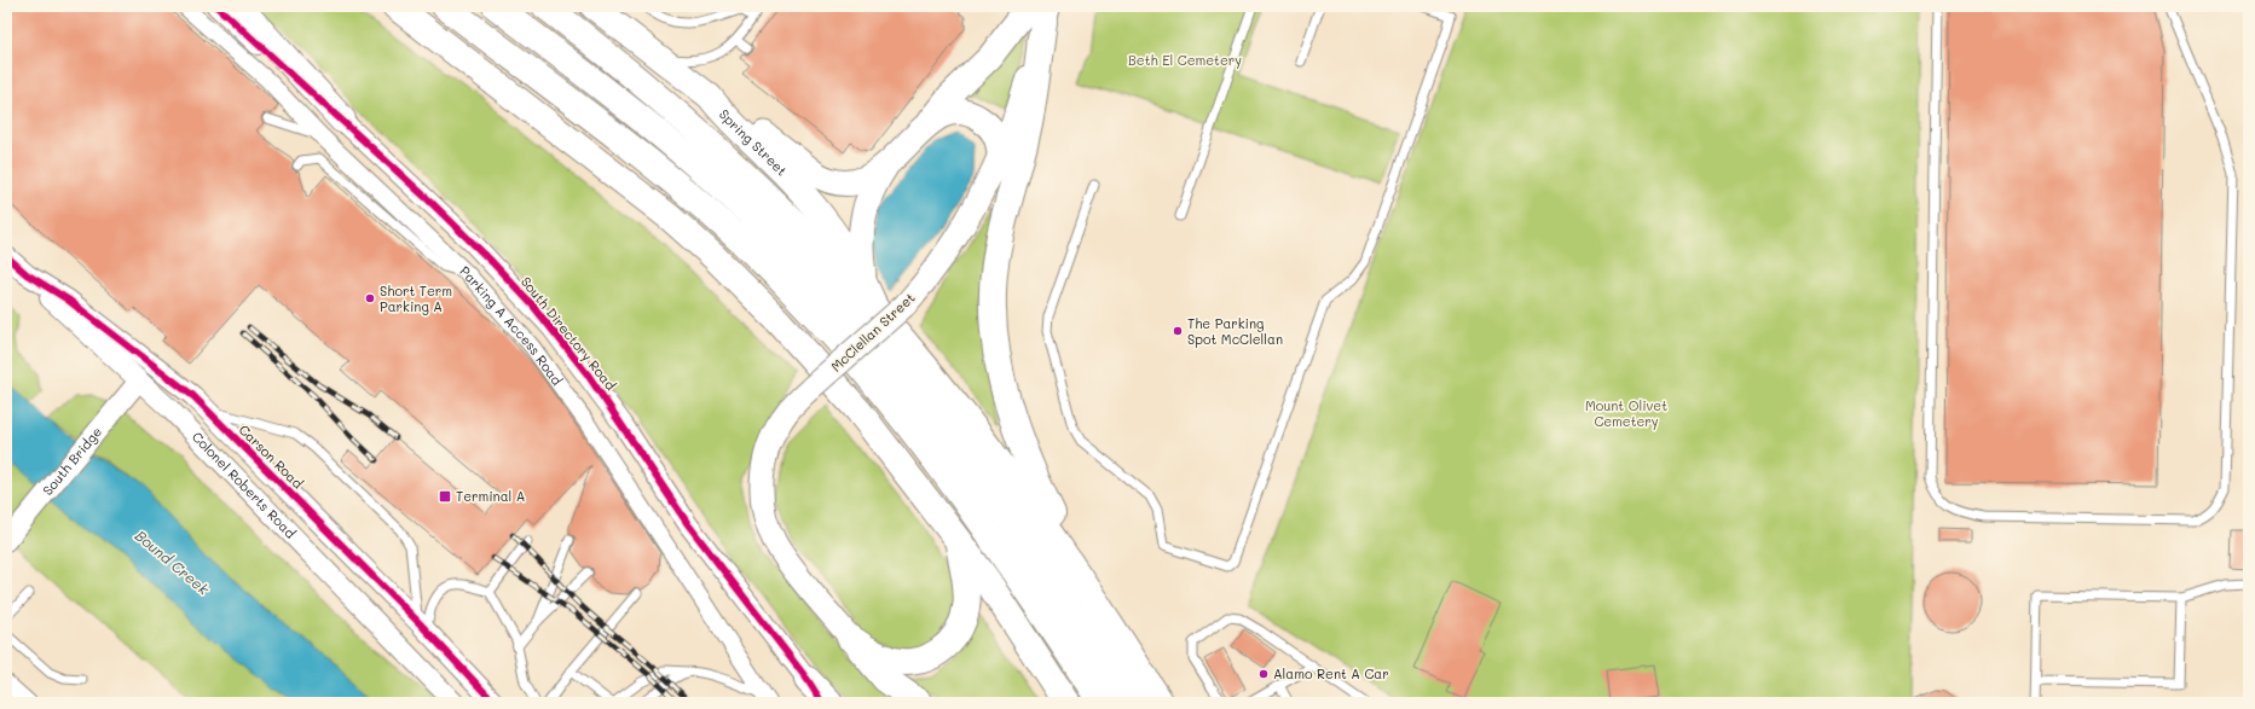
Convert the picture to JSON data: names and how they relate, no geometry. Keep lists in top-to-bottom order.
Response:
{
  "streets": {
    "main road": ["Spring Street", "McClellan Street"],
    "street": [
      "Parking A Access Road",
      "South Directory Road",
      "Carson Road",
      "South Bridge",
      "Colonel Roberts Road"
    ]
  },
  "crossings": [
    ["Carson Road", "Colonel Roberts Road"],
    ["South Bridge", "Colonel Roberts Road"]
  ],
  "water": ["Bound Creek"],
  "parks": ["Beth El Cemetery", "Mount Olivet Cemetery"],
  "places": {
    "other": ["Short Term Parking A", "The Parking Spot McClellan", "Alamo Rent A Car"],
    "transit": ["Terminal A"]
  }
}
